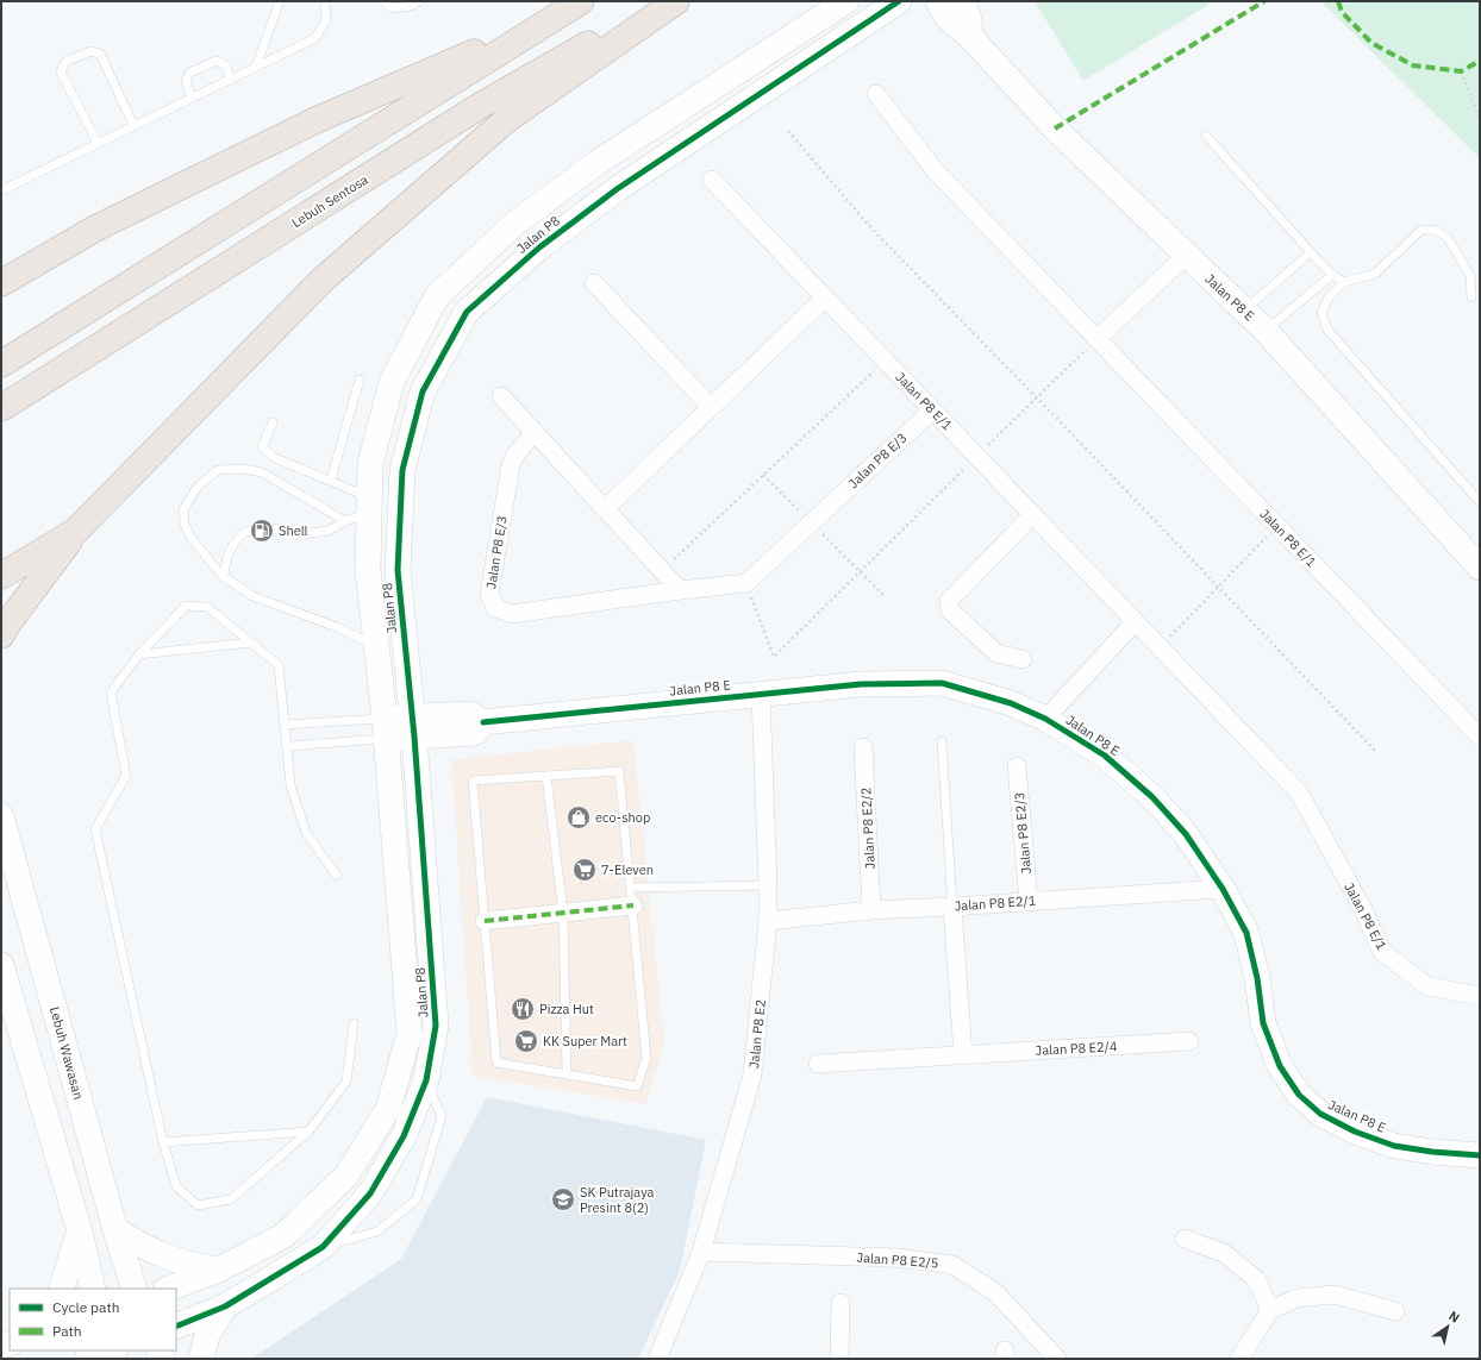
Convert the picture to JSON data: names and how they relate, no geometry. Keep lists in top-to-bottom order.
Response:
{
  "streets": {
    "main road": ["Lebuh Sentosa"],
    "street": [
      "Jalan P8",
      "Jalan P8 E",
      "Jalan P8 E/1",
      "Jalan P8 E/3",
      "Jalan P8 E2/2",
      "Jalan P8 E2/3",
      "Jalan P8 E2/1",
      "Jalan P8 E2",
      "Jalan P8 E2/4",
      "Lebuh Wawasan",
      "Jalan P8 E2/5"
    ]
  },
  "crossings": [
    ["Jalan P8", "Jalan P8 E"],
    ["Jalan P8 E", "Jalan P8 E2/1"],
    ["Jalan P8 E", "Jalan P8 E2"],
    ["Jalan P8 E/1", "Jalan P8 E/3"],
    ["Jalan P8 E2/2", "Jalan P8 E2/1"],
    ["Jalan P8 E2/3", "Jalan P8 E2/1"],
    ["Jalan P8 E2/1", "Jalan P8 E2"],
    ["Jalan P8 E2", "Jalan P8 E2/5"]
  ],
  "places": {
    "fuel station": ["Shell"],
    "shop": ["eco-shop"],
    "supermarket": ["7-Eleven", "KK Super Mart"],
    "restaurant": ["Pizza Hut"],
    "school or university": ["SK Putrajaya Presint 8(2)"]
  },
  "legend": ["Cycle path", "Path"],
  "north": "top right"
}
